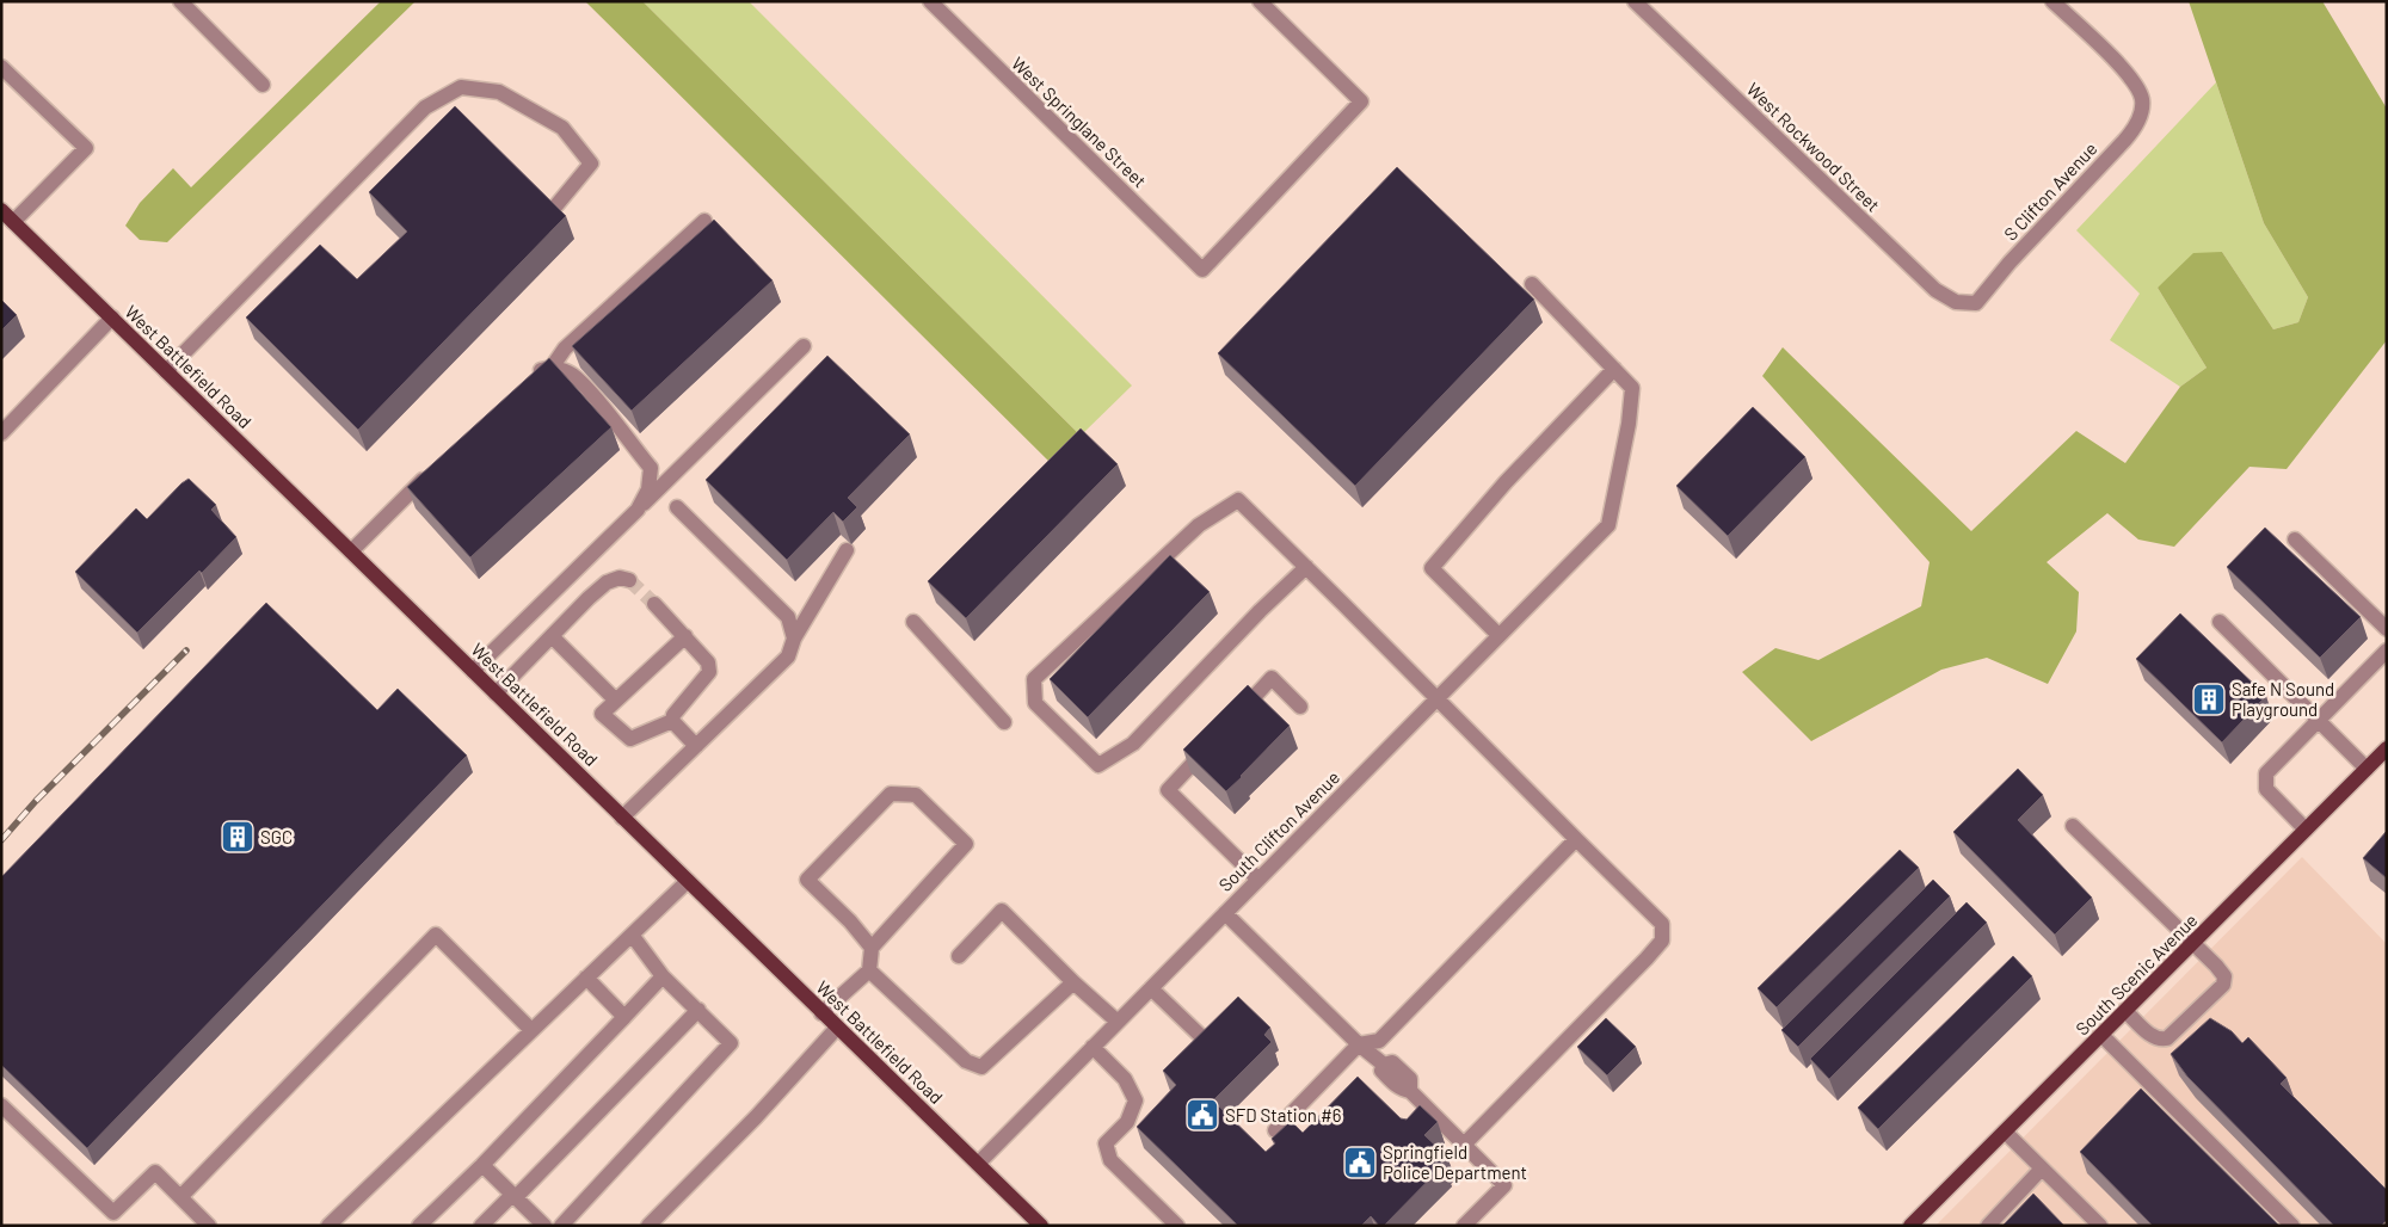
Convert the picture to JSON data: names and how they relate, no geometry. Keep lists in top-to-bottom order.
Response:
{
  "streets": {
    "main road": ["West Battlefield Road", "South Scenic Avenue"],
    "street": [
      "West Springlane Street",
      "West Rockwood Street",
      "S Clifton Avenue",
      "South Clifton Avenue"
    ]
  },
  "crossings": [
    ["West Rockwood Street", "S Clifton Avenue"],
    ["West Battlefield Road", "South Clifton Avenue"]
  ],
  "places": {
    "building": ["Safe N Sound Playground", "SGC"],
    "public building": ["SFD Station #6", "Springfield Police Department"]
  }
}
